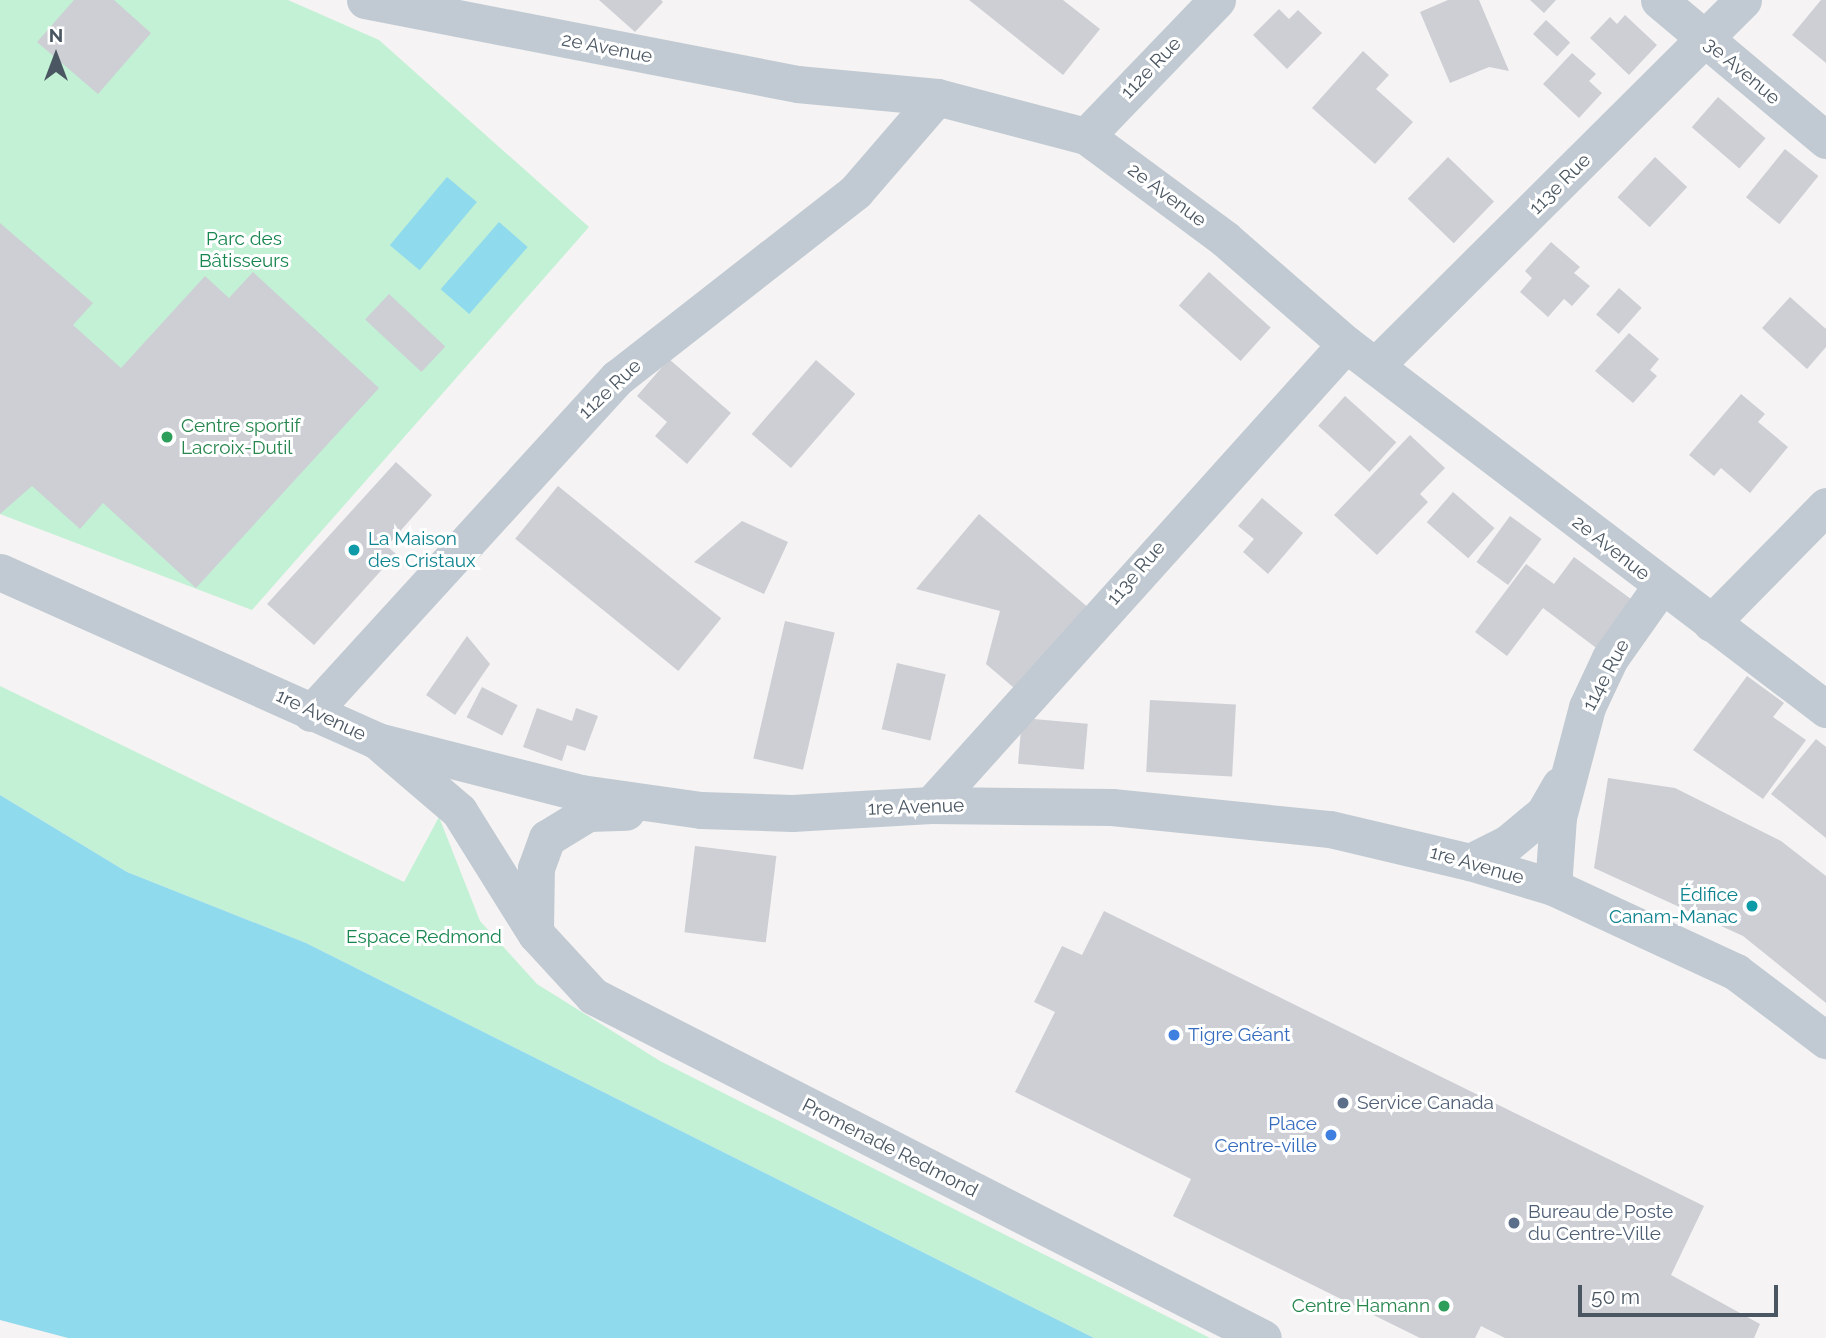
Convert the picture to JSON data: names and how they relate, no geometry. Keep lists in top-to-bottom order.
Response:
{
  "streets": {
    "street": [
      "2e Avenue",
      "112e Rue",
      "3e Avenue",
      "113e Rue",
      "114e Rue",
      "1re Avenue",
      "Promenade Redmond"
    ]
  },
  "crossings": [
    ["2e Avenue", "112e Rue"],
    ["2e Avenue", "113e Rue"],
    ["2e Avenue", "114e Rue"],
    ["112e Rue", "1re Avenue"],
    ["3e Avenue", "113e Rue"],
    ["113e Rue", "1re Avenue"],
    ["114e Rue", "1re Avenue"],
    ["1re Avenue", "Promenade Redmond"]
  ],
  "parks": ["Parc des Bâtisseurs", "Espace Redmond"],
  "places": [
    "Centre sportif Lacroix-Dutil",
    "La Maison des Cristaux",
    "Édifice Canam-Manac",
    "Tigre Géant",
    "Service Canada",
    "Place Centre-ville",
    "Bureau de Poste du Centre-Ville",
    "Centre Hamann"
  ],
  "scale_bar": "50 m",
  "north": "top"
}
